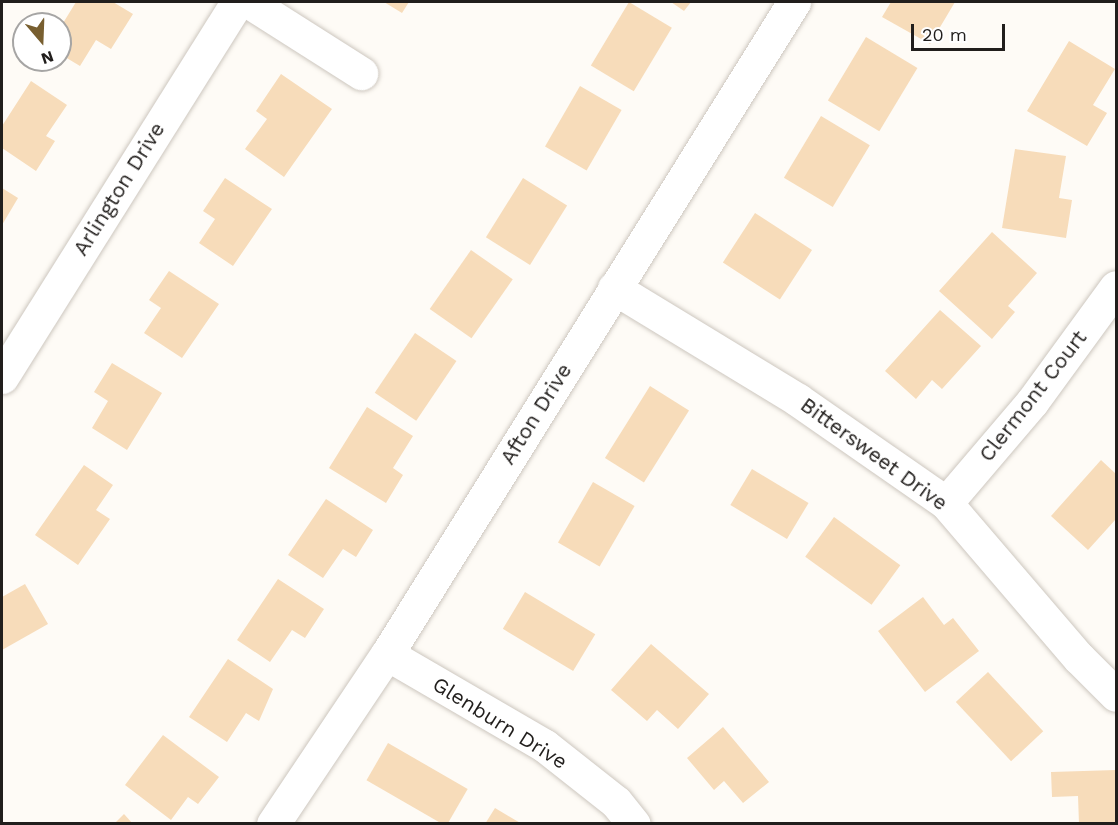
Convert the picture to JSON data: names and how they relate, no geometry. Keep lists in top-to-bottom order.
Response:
{
  "streets": {
    "street": [
      "Arlington Drive",
      "Clermont Court",
      "Afton Drive",
      "Bittersweet Drive",
      "Glenburn Drive"
    ]
  },
  "crossings": [
    ["Clermont Court", "Bittersweet Drive"],
    ["Afton Drive", "Bittersweet Drive"],
    ["Afton Drive", "Glenburn Drive"]
  ],
  "scale_bar": "20 m",
  "north": "bottom"
}
